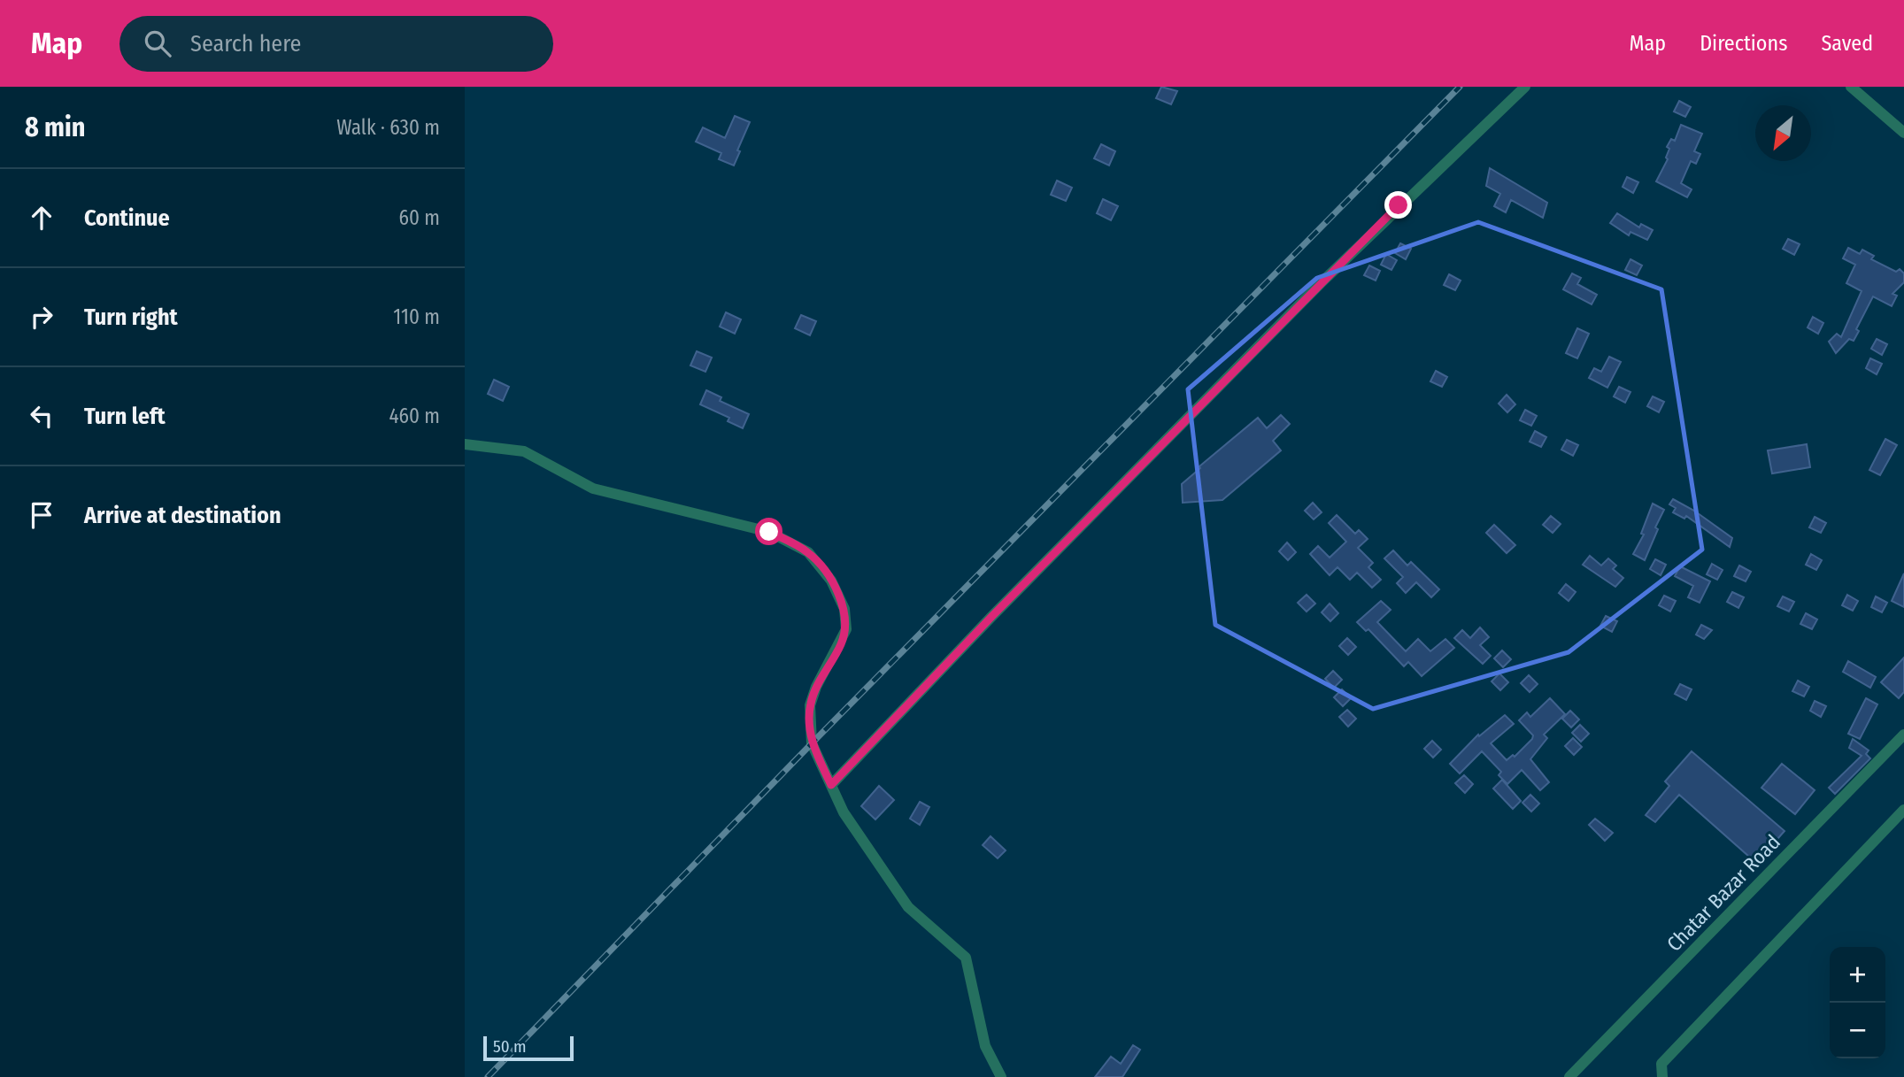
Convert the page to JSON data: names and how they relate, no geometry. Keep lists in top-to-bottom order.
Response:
{
  "streets": {
    "street": ["Chatar Bazar Road"]
  },
  "scale_bar": "50 m",
  "north": "bottom left",
  "page": {
    "header": "Map",
    "search": "Search here",
    "nav": ["Map", "Directions", "Saved"],
    "heading": ["8 min", "Walk · 630 m"],
    "list": [
      ["Continue", "60 m"],
      ["Turn right", "110 m"],
      ["Turn left", "460 m"],
      "Arrive at destination"
    ],
    "map_buttons": ["+", "−"],
    "scale": "50 m"
  }
}
